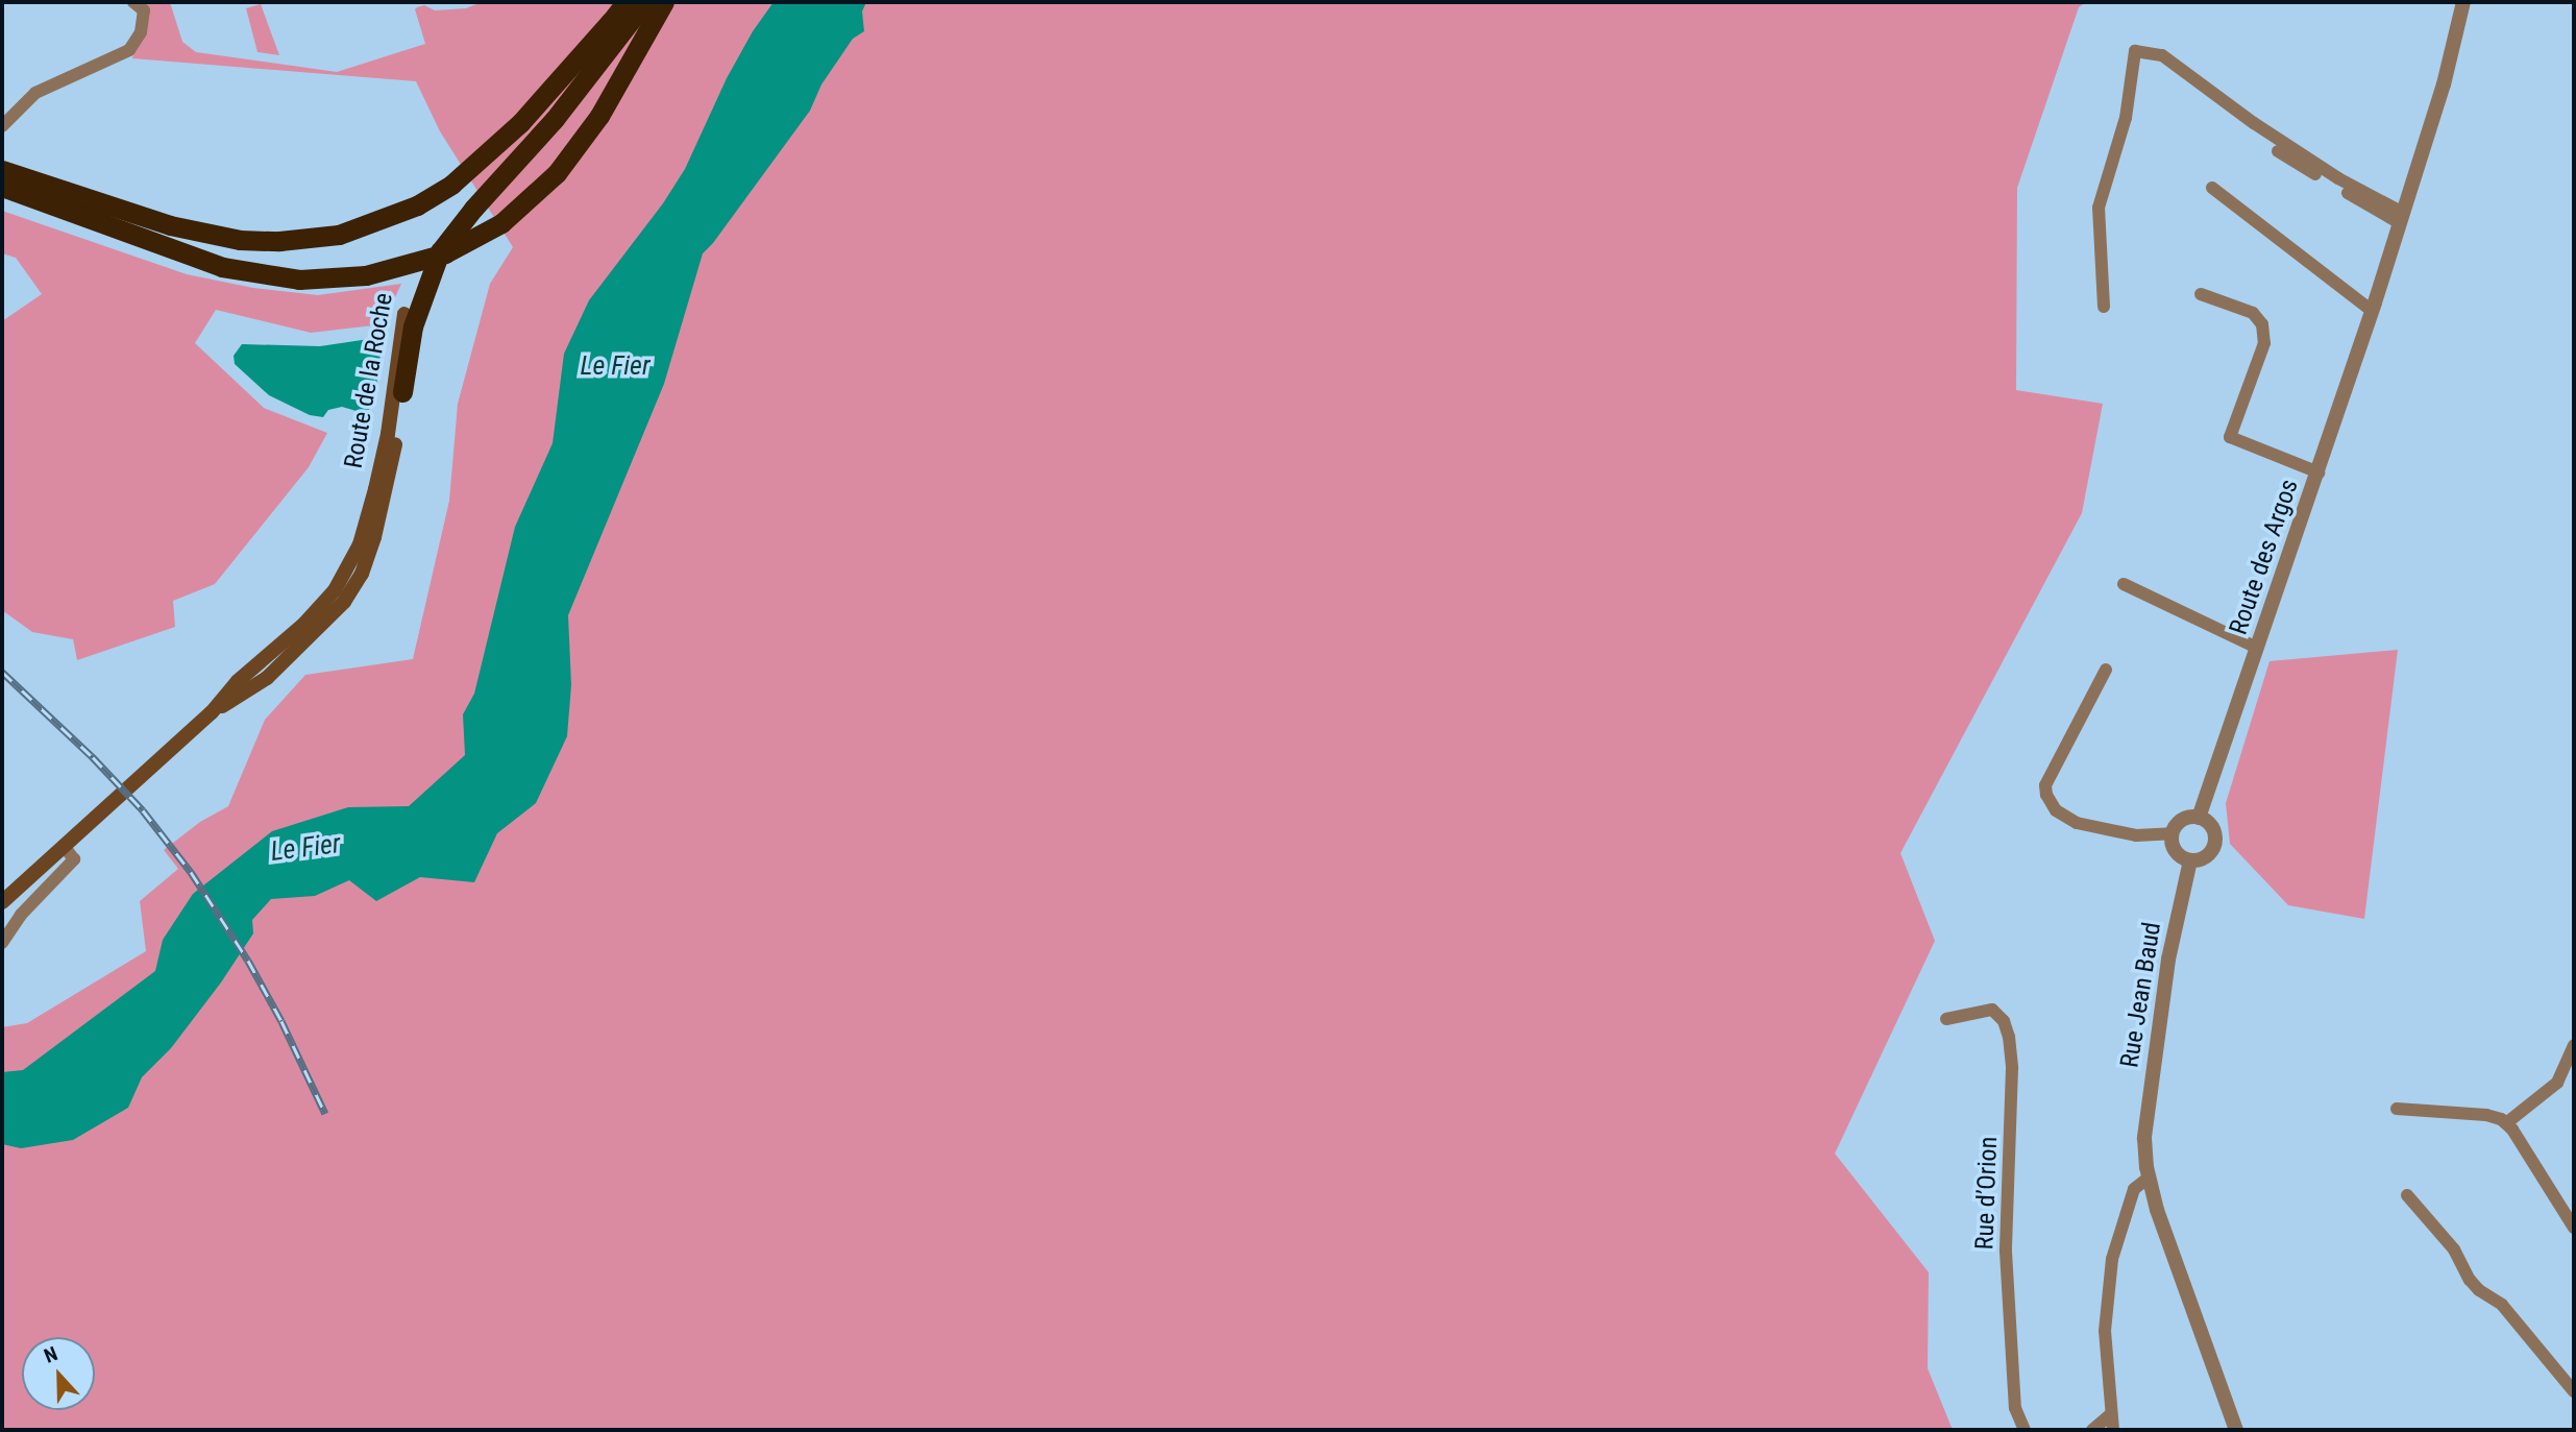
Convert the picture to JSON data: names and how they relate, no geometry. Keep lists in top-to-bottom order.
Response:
{
  "streets": {
    "highway": ["Route de la Roche"],
    "street": ["Route des Argos", "Rue Jean Baud", "Rue d’Orion"]
  },
  "crossings": [
    ["Route des Argos", "Rue Jean Baud"]
  ],
  "water": ["Le Fier"],
  "north": "top"
}
